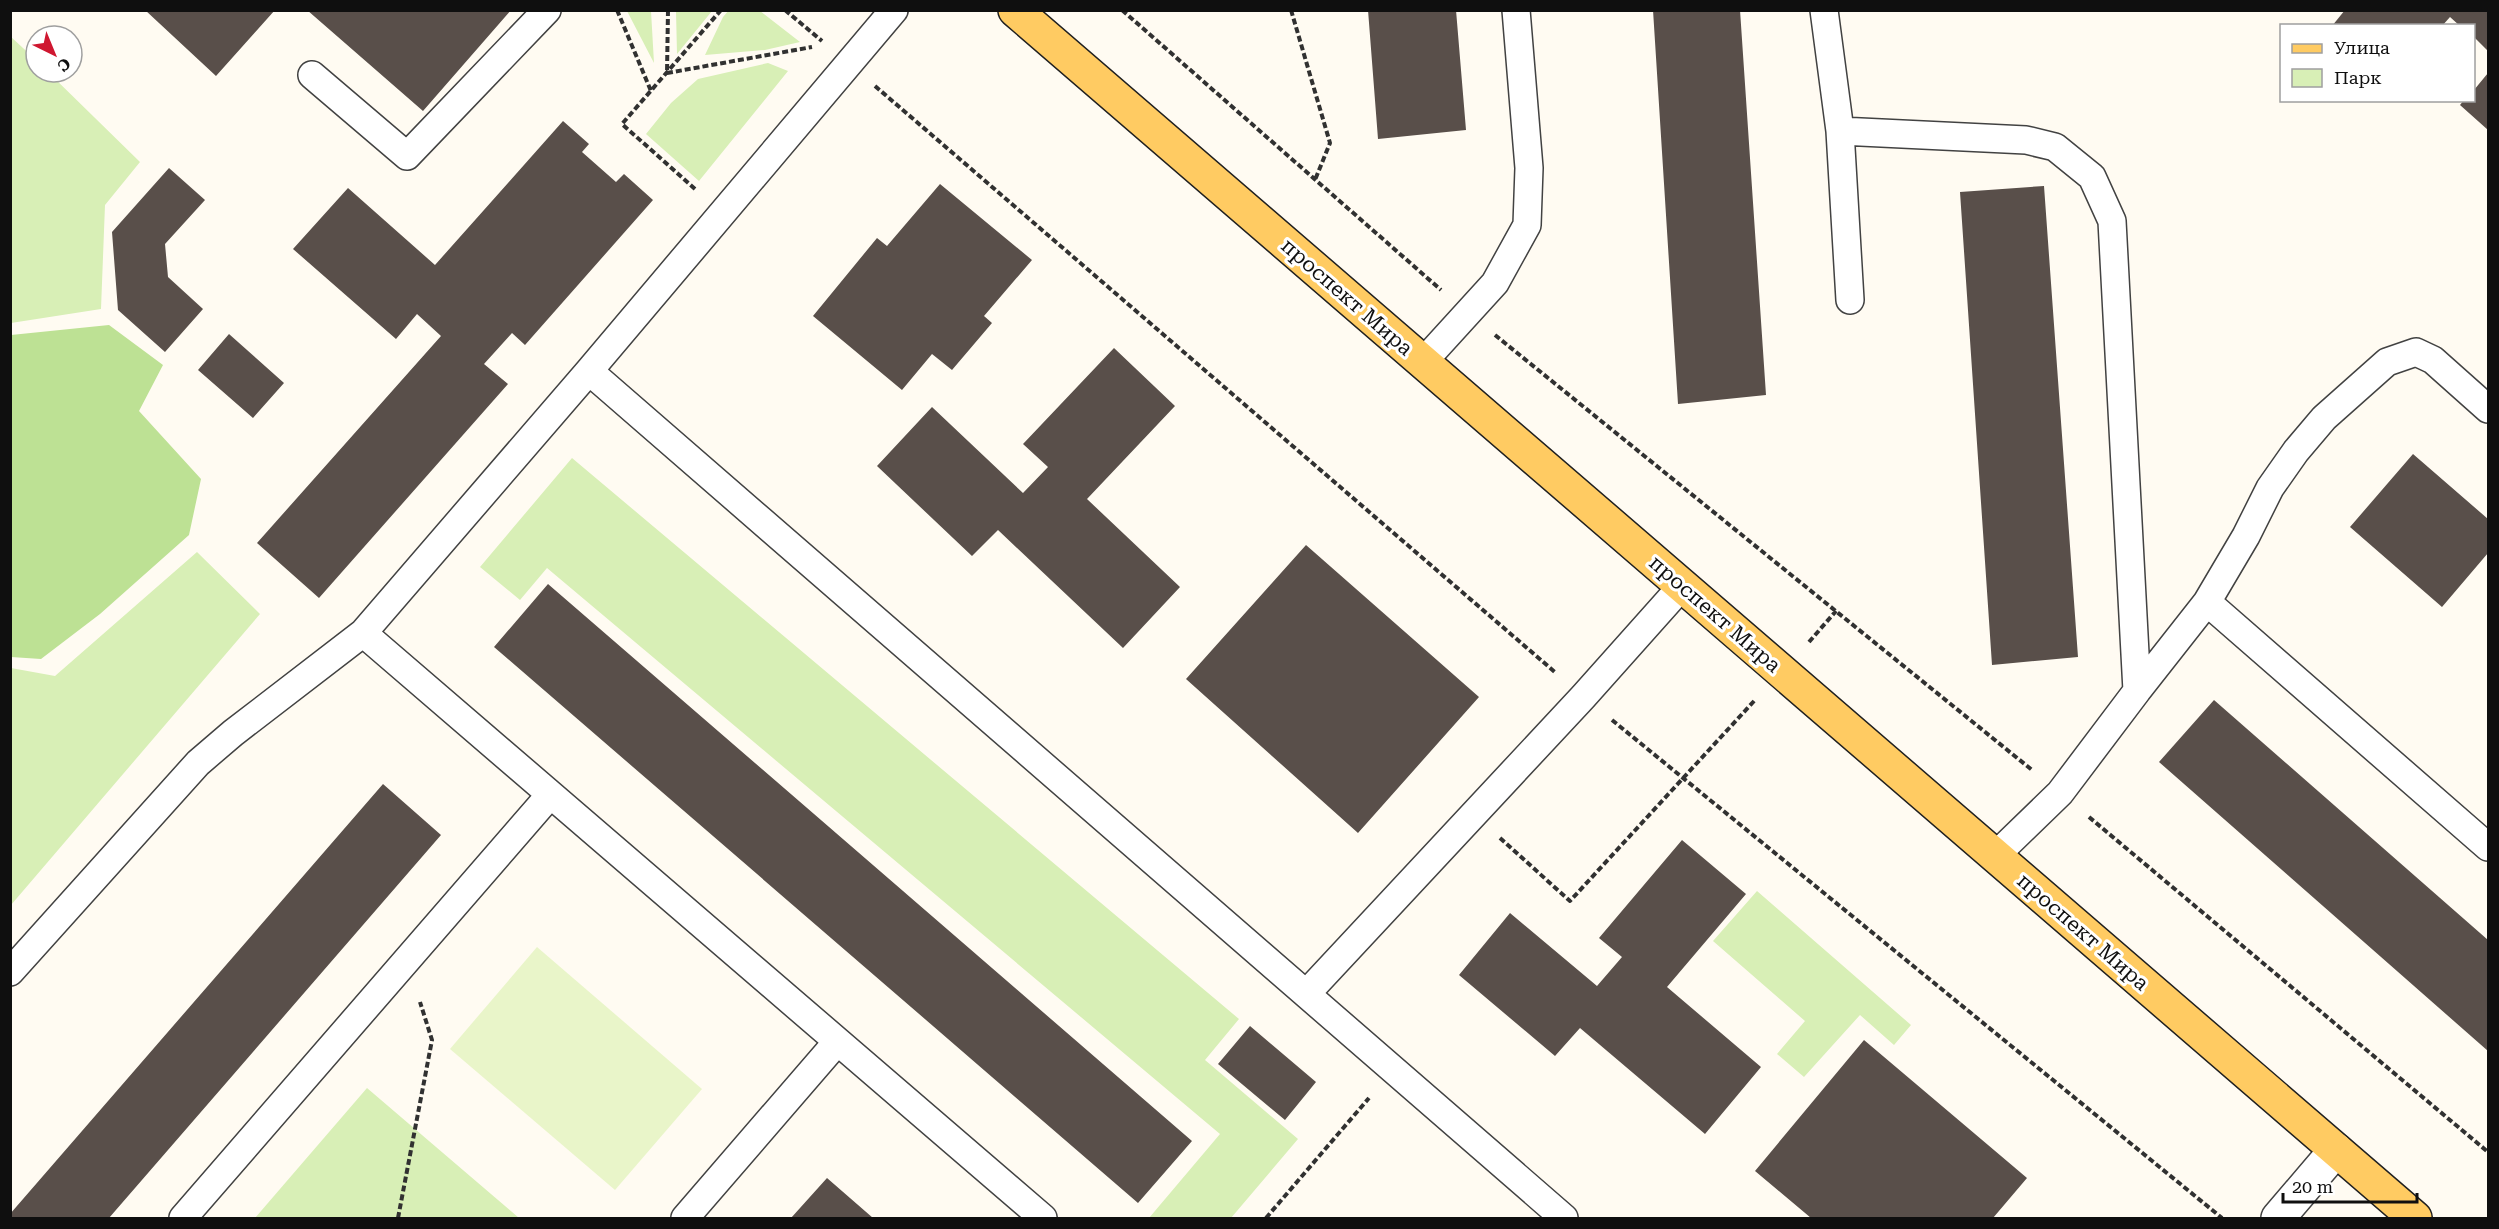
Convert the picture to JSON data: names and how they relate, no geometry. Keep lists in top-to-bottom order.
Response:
{
  "streets": {
    "main road": ["проспект Мира"]
  },
  "legend": ["Улица", "Парк"],
  "scale_bar": "20 m",
  "north": "bottom right"
}
